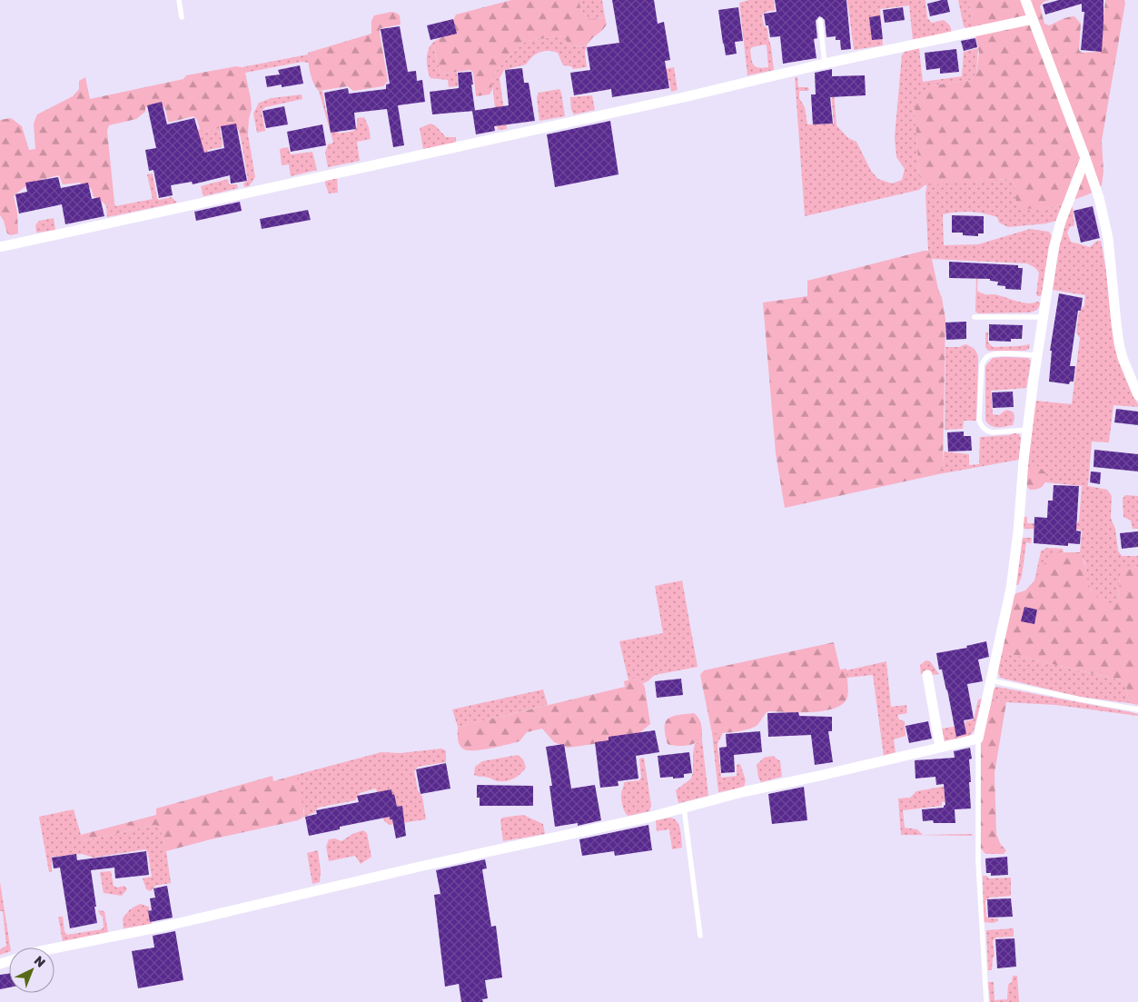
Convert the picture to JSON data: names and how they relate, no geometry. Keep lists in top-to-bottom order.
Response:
{
  "north": "top right"
}
